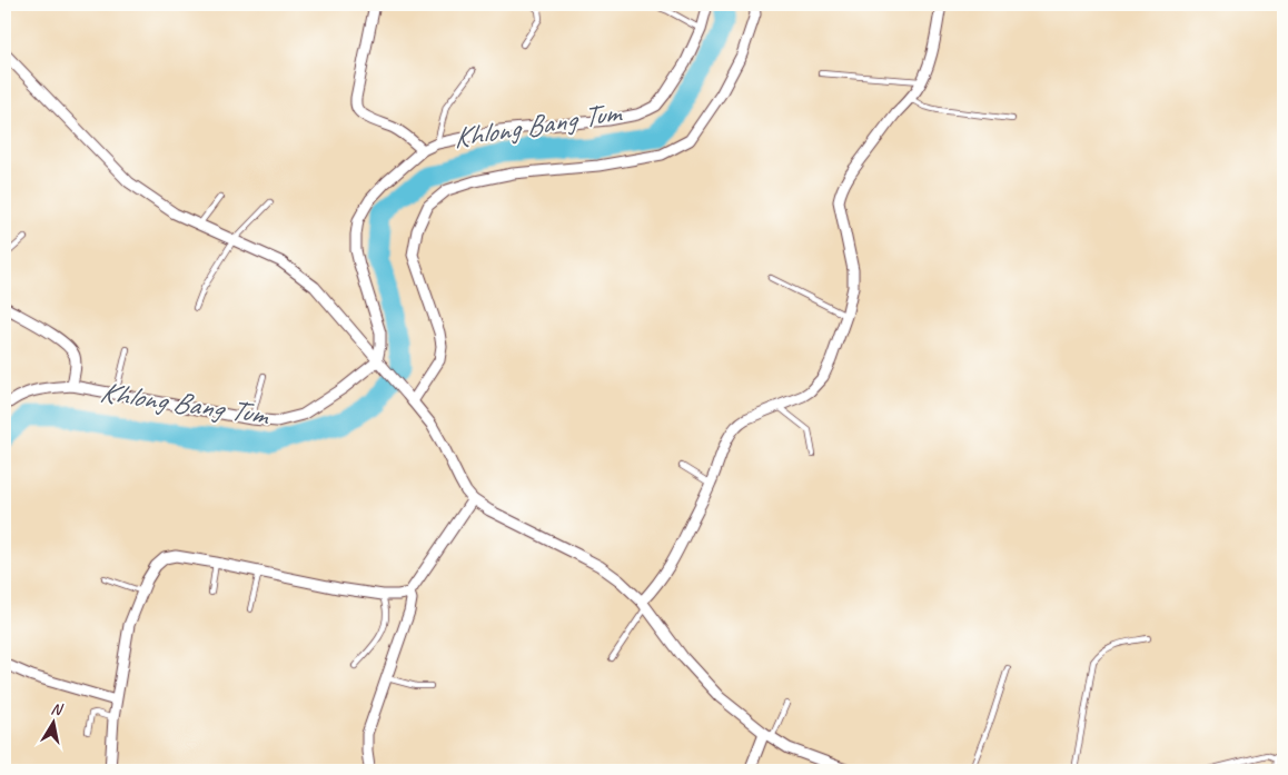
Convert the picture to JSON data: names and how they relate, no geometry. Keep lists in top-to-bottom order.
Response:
{
  "water": ["Khlong Bang Tum"],
  "north": "top"
}
